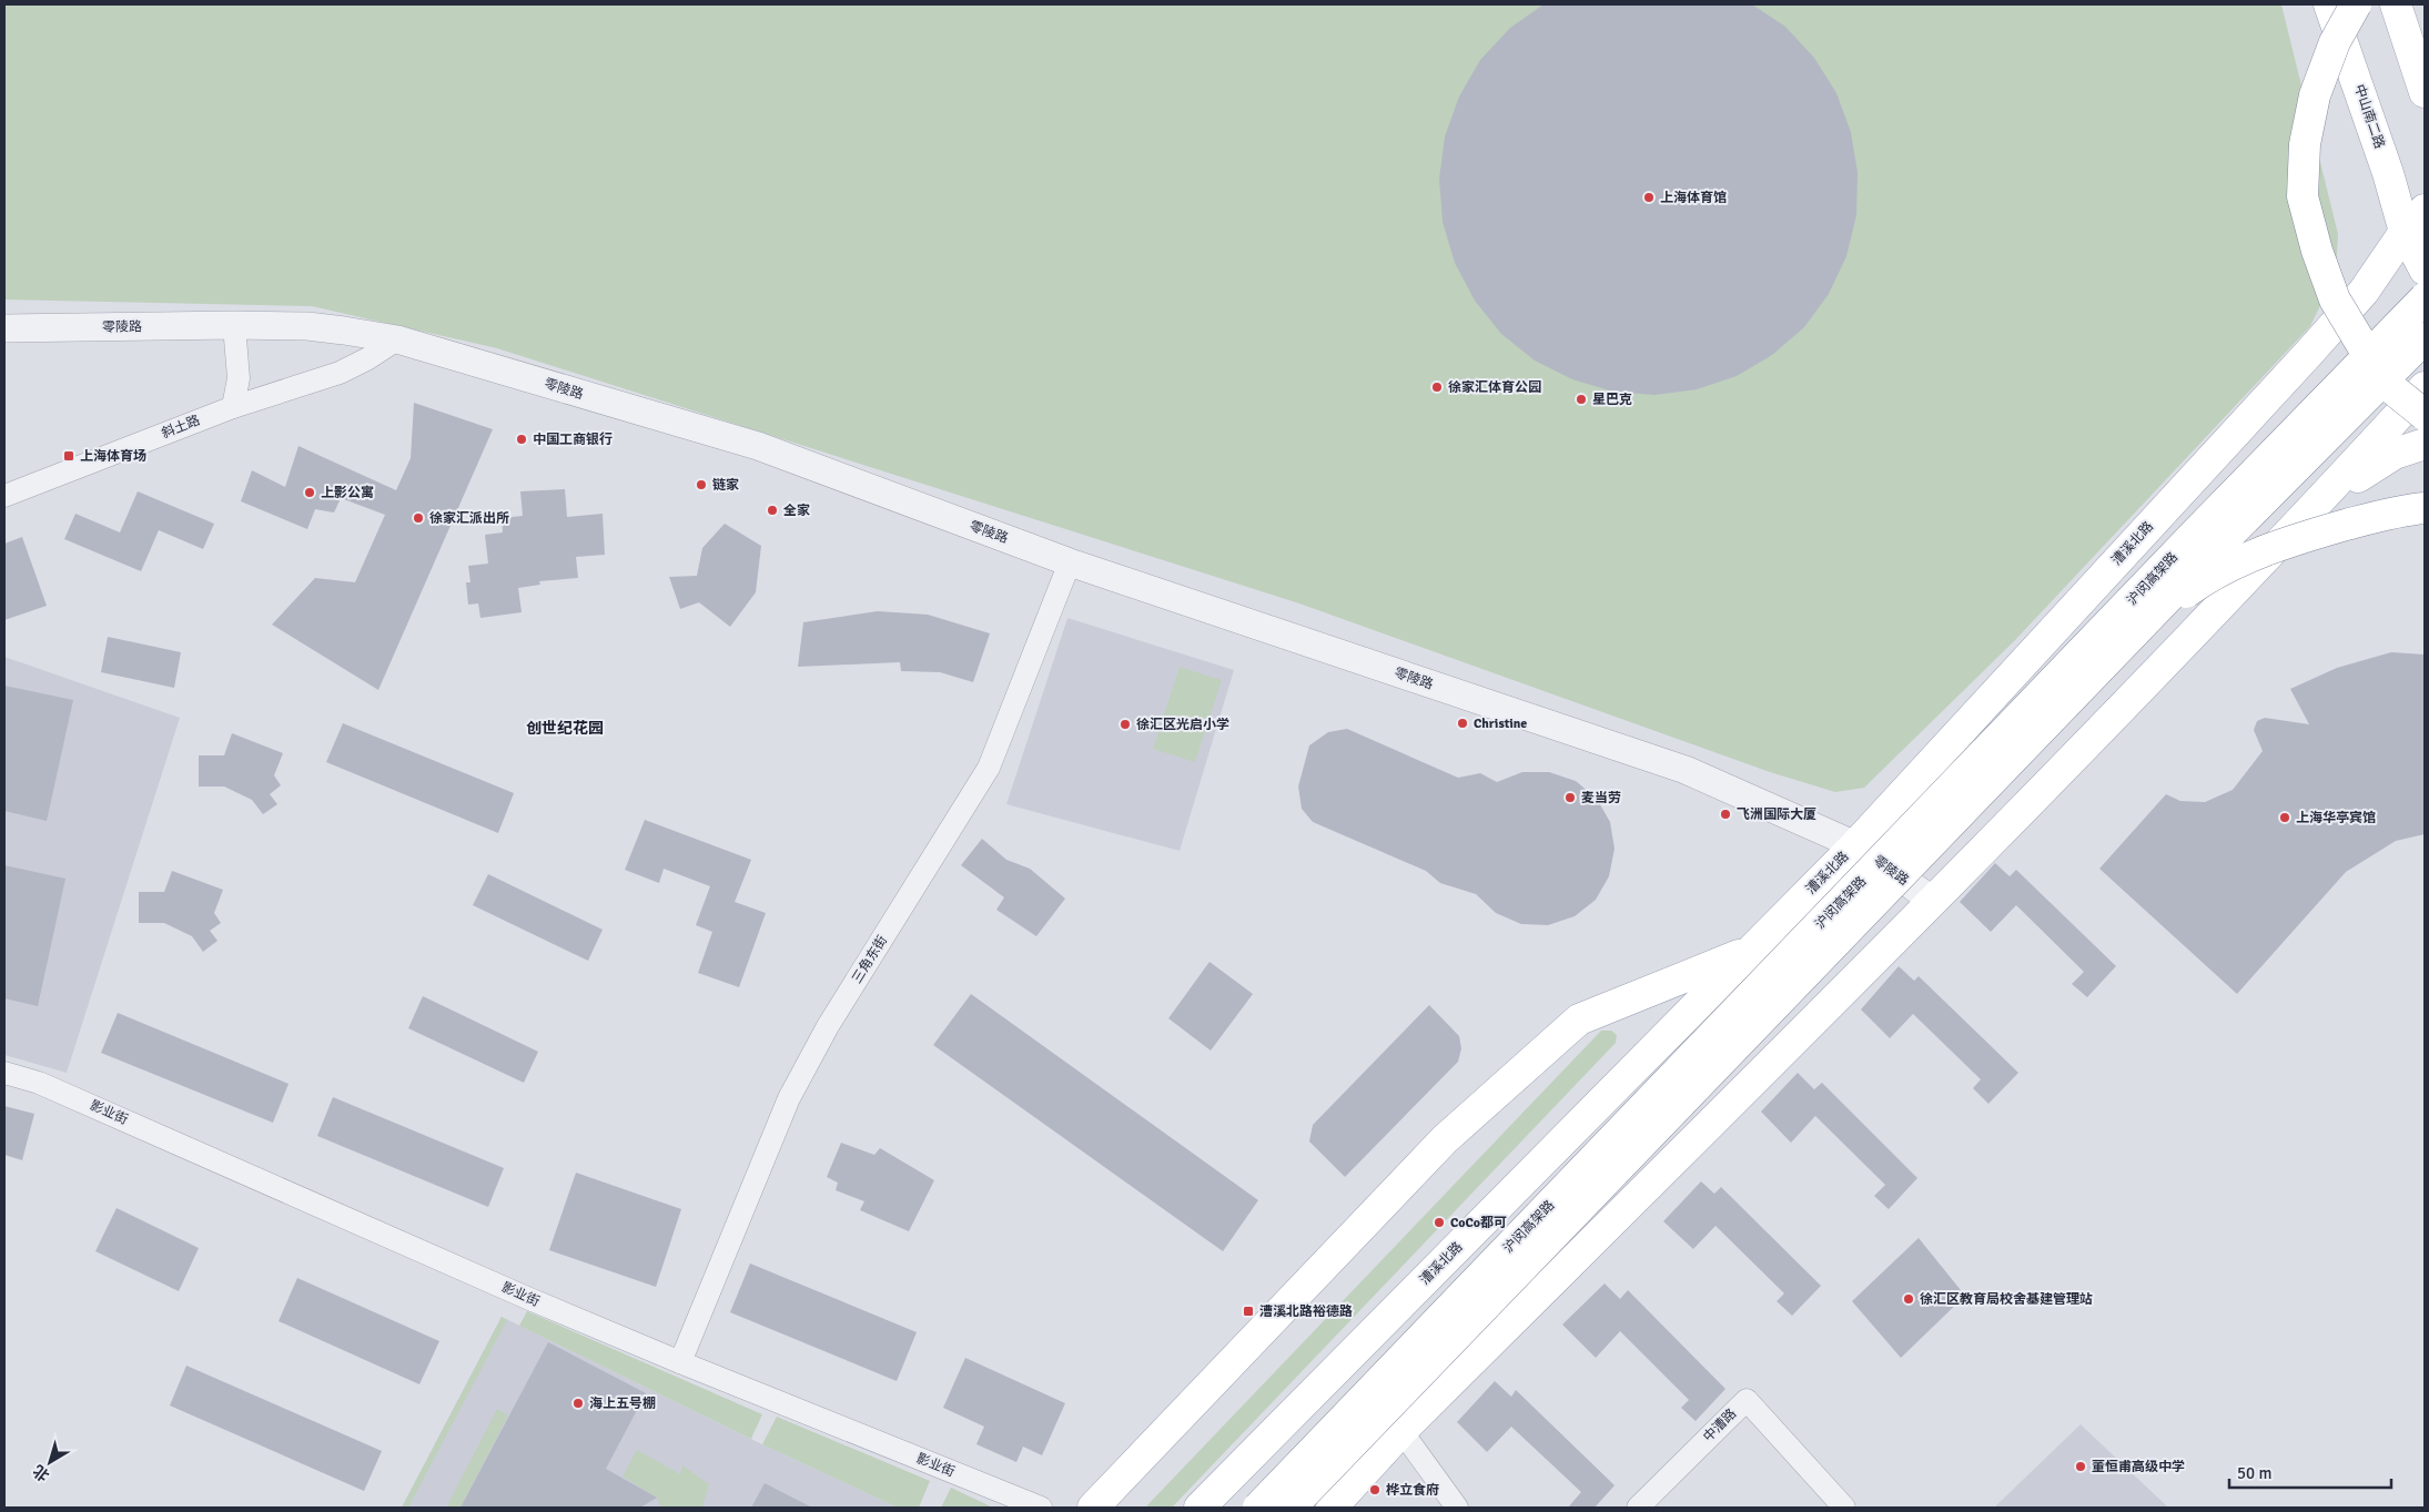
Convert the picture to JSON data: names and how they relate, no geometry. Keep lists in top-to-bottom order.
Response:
{
  "streets": {
    "main road": ["中山南二路", "漕溪北路", "沪闵高架路"],
    "street": [
      "零陵路",
      "斜土路",
      "三角东街",
      "影业街",
      "中漕路"
    ]
  },
  "crossings": [
    ["中山南二路", "漕溪北路"],
    ["零陵路", "斜土路"],
    ["零陵路", "漕溪北路"],
    ["零陵路", "三角东街"],
    ["三角东街", "影业街"]
  ],
  "districts": ["创世纪花园"],
  "places": {
    "other": [
      "上海体育馆",
      "徐家汇体育公园",
      "星巴克",
      "中国工商银行",
      "链家",
      "上影公寓",
      "全家",
      "徐家汇派出所",
      "Christine",
      "徐汇区光启小学",
      "麦当劳",
      "飞洲国际大厦",
      "上海华亭宾馆",
      "CoCo都可",
      "徐汇区教育局校舍基建管理站",
      "海上五号棚",
      "董恒甫高级中学",
      "桦立食府"
    ],
    "transit": ["上海体育场", "漕溪北路裕德路"]
  },
  "scale_bar": "50 m",
  "north": "bottom left"
}
